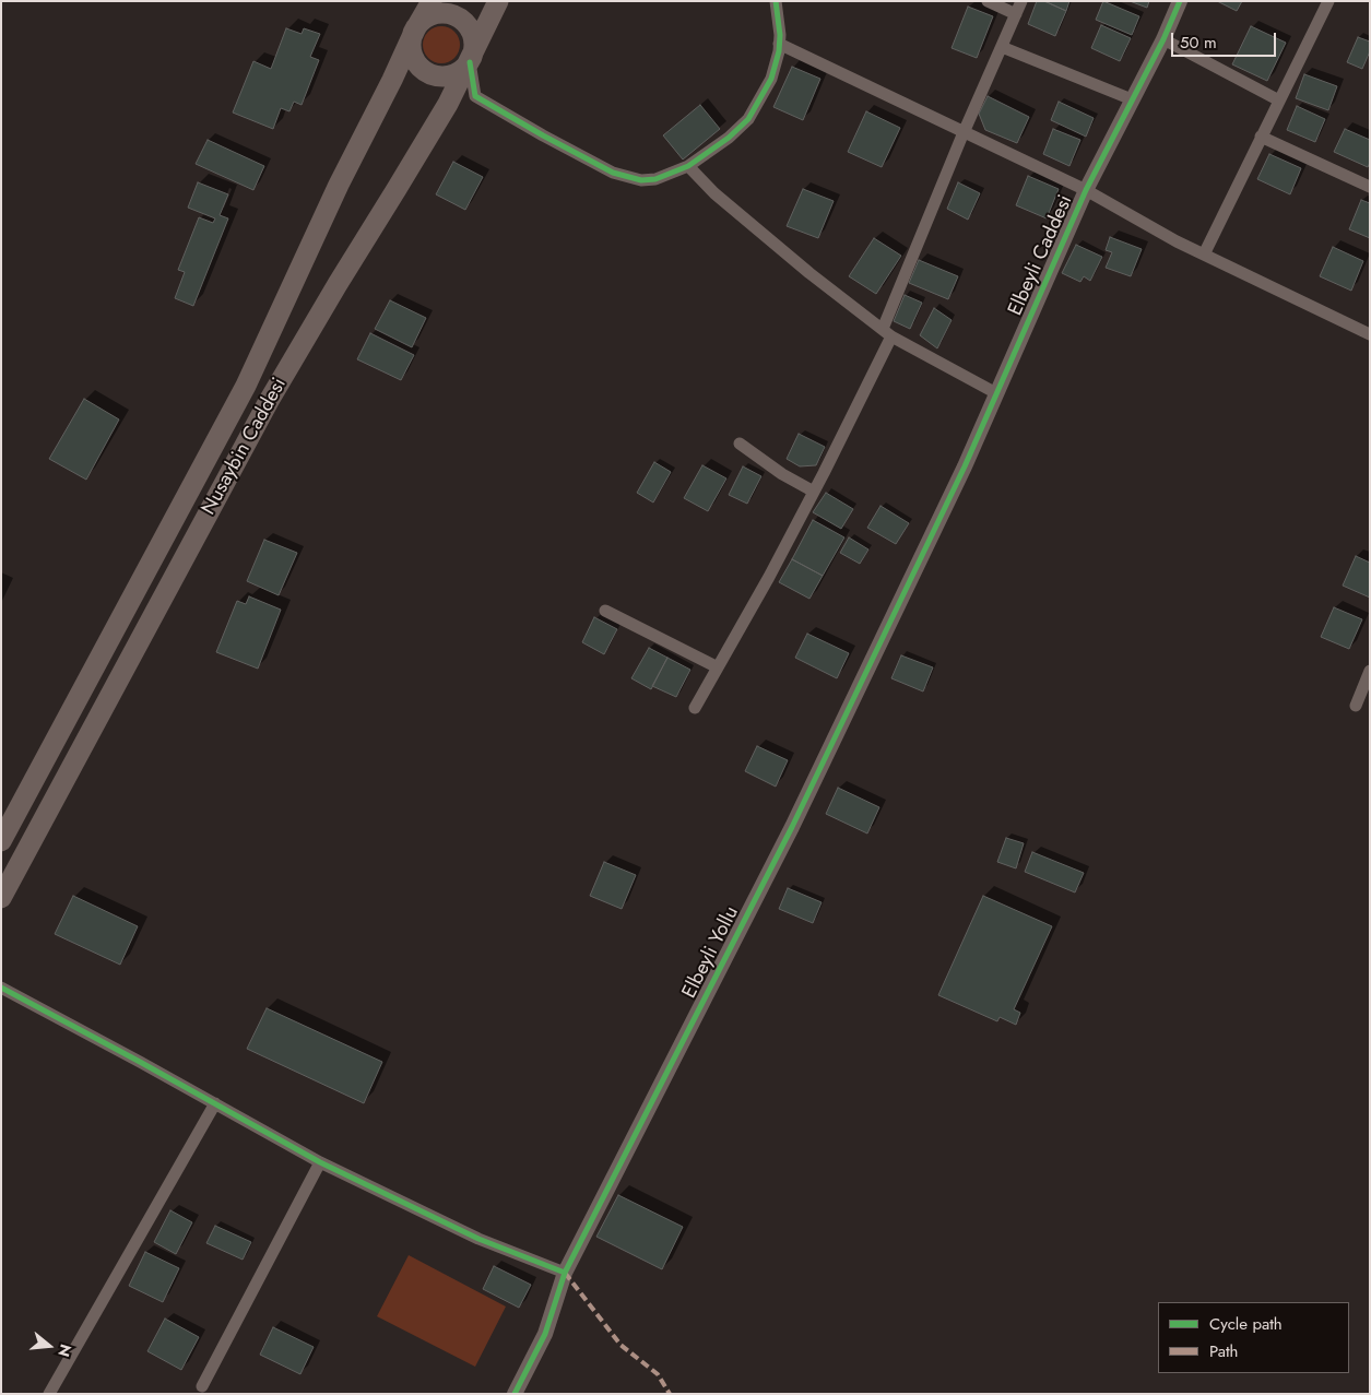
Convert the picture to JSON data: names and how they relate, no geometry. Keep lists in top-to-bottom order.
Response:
{
  "streets": {
    "highway": ["Nusaybin Caddesi"],
    "street": ["Elbeyli Caddesi", "Elbeyli Yollu"]
  },
  "crossings": [
    ["Elbeyli Caddesi", "Elbeyli Yollu"]
  ],
  "legend": ["Cycle path", "Path"],
  "scale_bar": "50 m",
  "north": "right"
}
